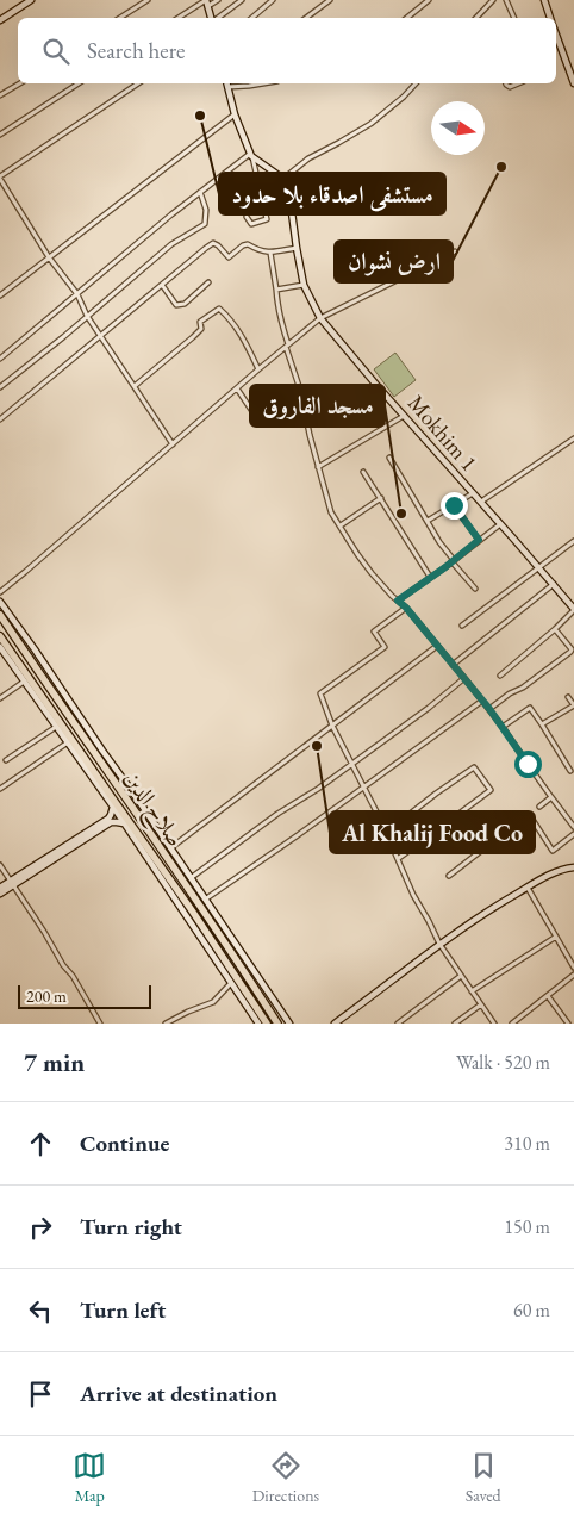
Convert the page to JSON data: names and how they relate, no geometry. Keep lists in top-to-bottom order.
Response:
{
  "streets": {
    "highway": ["صلاح الدين"],
    "street": ["Mokhim 1"]
  },
  "places": [
    "مستشفى اصدقاء بلا حدود",
    "ارض نشوان",
    "مسجد الفاروق",
    "Al Khalij Food Co"
  ],
  "scale_bar": "200 m",
  "north": "right",
  "page": {
    "search": "Search here",
    "scale": "200 m",
    "heading": ["7 min", "Walk · 520 m"],
    "list": [
      ["Continue", "310 m"],
      ["Turn right", "150 m"],
      ["Turn left", "60 m"],
      "Arrive at destination"
    ],
    "nav": ["Map", "Directions", "Saved"]
  }
}
